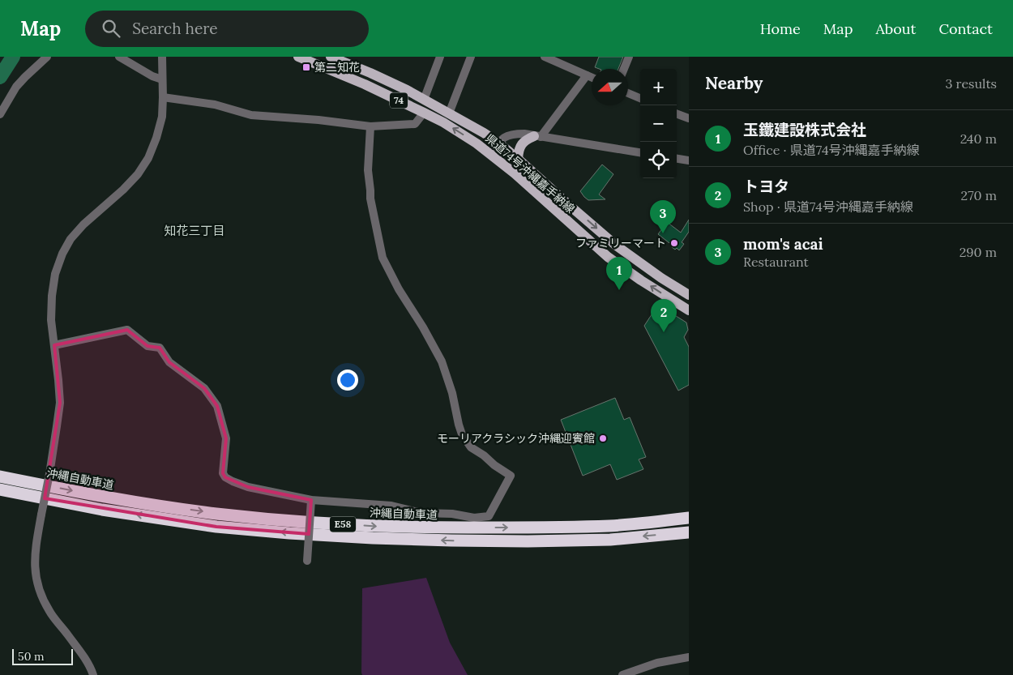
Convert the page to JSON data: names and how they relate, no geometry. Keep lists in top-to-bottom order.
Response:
{
  "streets": {
    "highway": ["沖縄自動車道", "E58"],
    "main road": ["74", "県道74号沖縄嘉手納線"]
  },
  "districts": ["知花三丁目"],
  "places": {
    "transit": ["第二知花"],
    "other": ["ファミリーマート", "モーリアクラシック沖縄迎賓館"]
  },
  "scale_bar": "50 m",
  "north": "left",
  "page": {
    "header": "Map",
    "search": "Search here",
    "nav": [
      "Home",
      "Map",
      "About",
      "Contact"
    ],
    "heading": ["Nearby", "3 results"],
    "map_buttons": ["+", "−"],
    "list": [
      {
        "mark": "1",
        "name": "玉鐵建設株式会社",
        "note": "Office · 県道74号沖縄嘉手納線",
        "value": "240 m"
      },
      {
        "mark": "2",
        "name": "トヨタ",
        "note": "Shop · 県道74号沖縄嘉手納線",
        "value": "270 m"
      },
      {
        "mark": "3",
        "name": "mom's acai",
        "note": "Restaurant",
        "value": "290 m"
      }
    ],
    "pins": ["3", "1", "2"],
    "scale": "50 m"
  }
}
